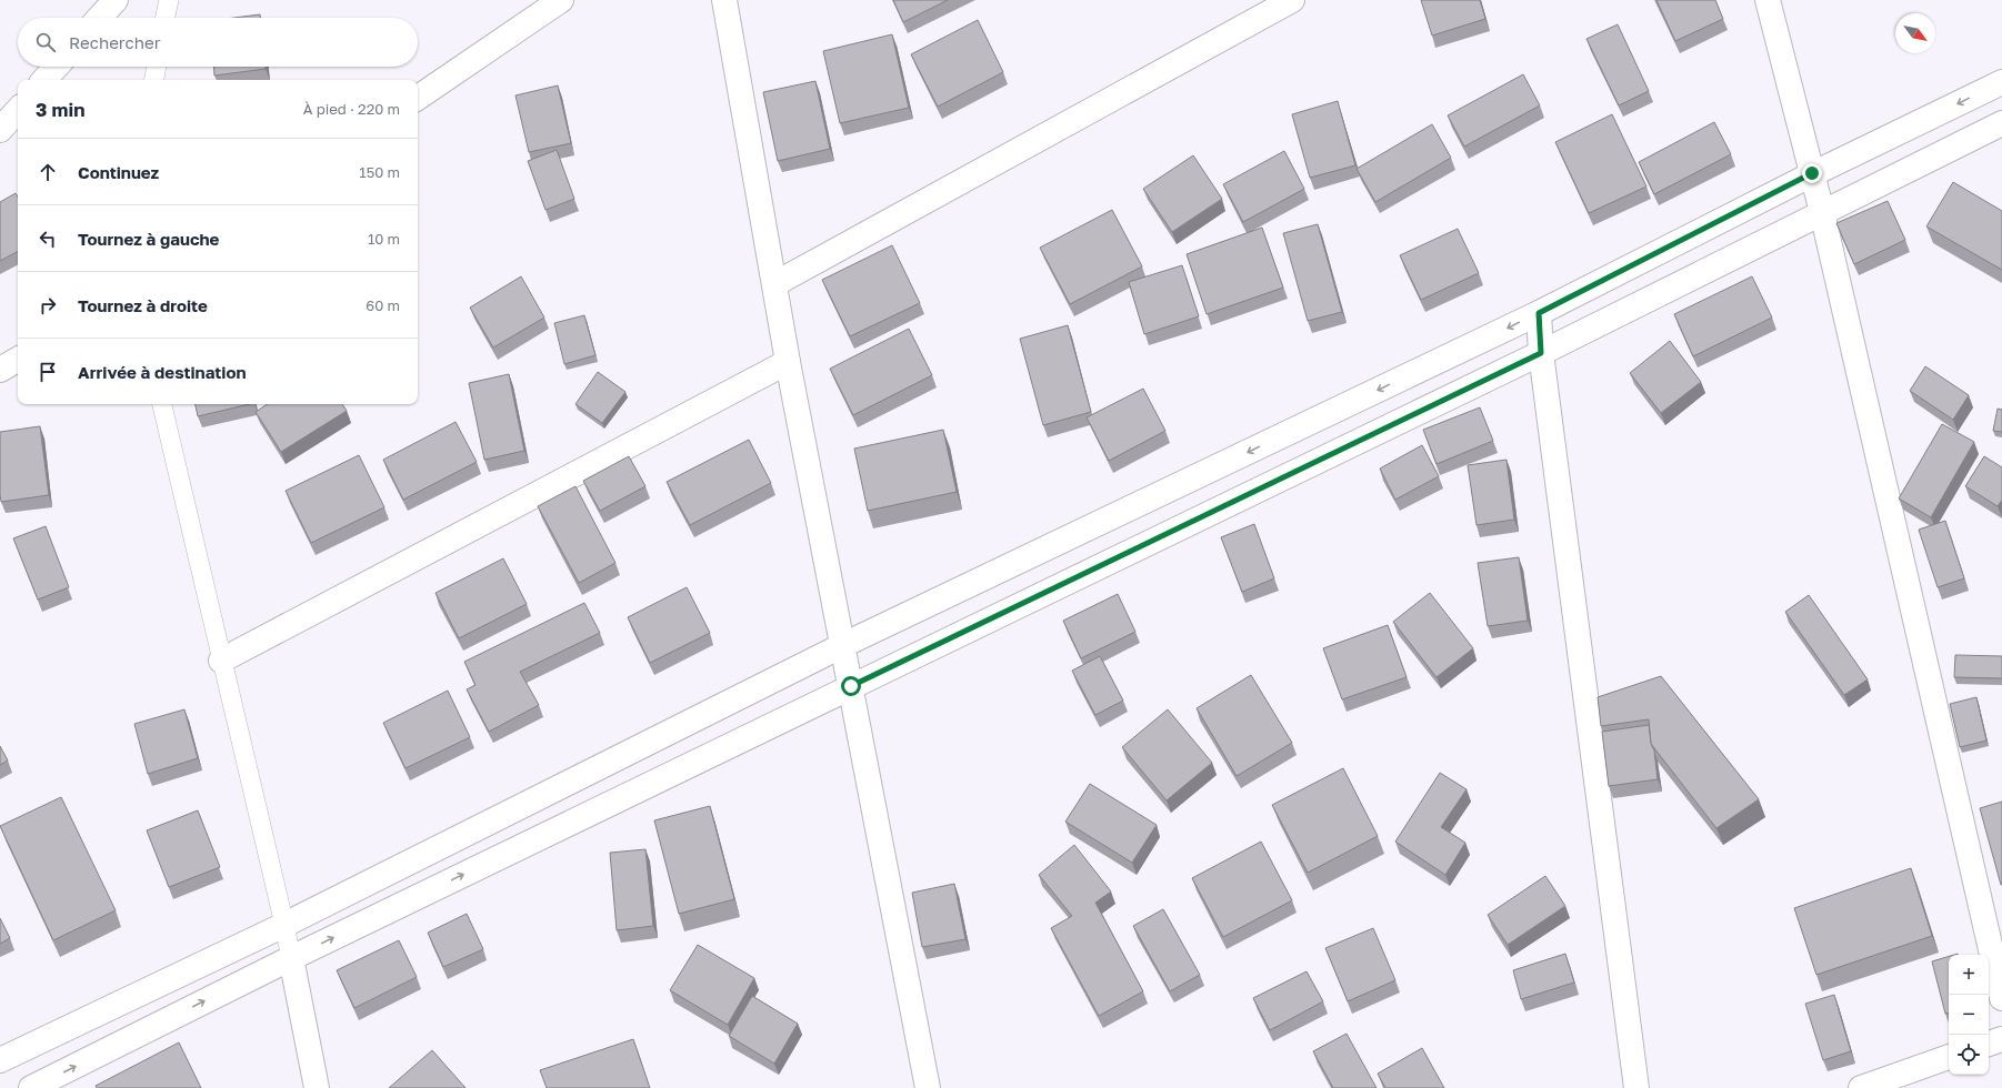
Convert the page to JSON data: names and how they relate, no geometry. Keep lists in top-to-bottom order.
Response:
{
  "north": "bottom right",
  "page": {
    "search": "Rechercher",
    "heading": ["3 min", "À pied · 220 m"],
    "list": [
      ["Continuez", "150 m"],
      ["Tournez à gauche", "10 m"],
      ["Tournez à droite", "60 m"],
      "Arrivée à destination"
    ],
    "map_buttons": ["+", "−"]
  }
}
